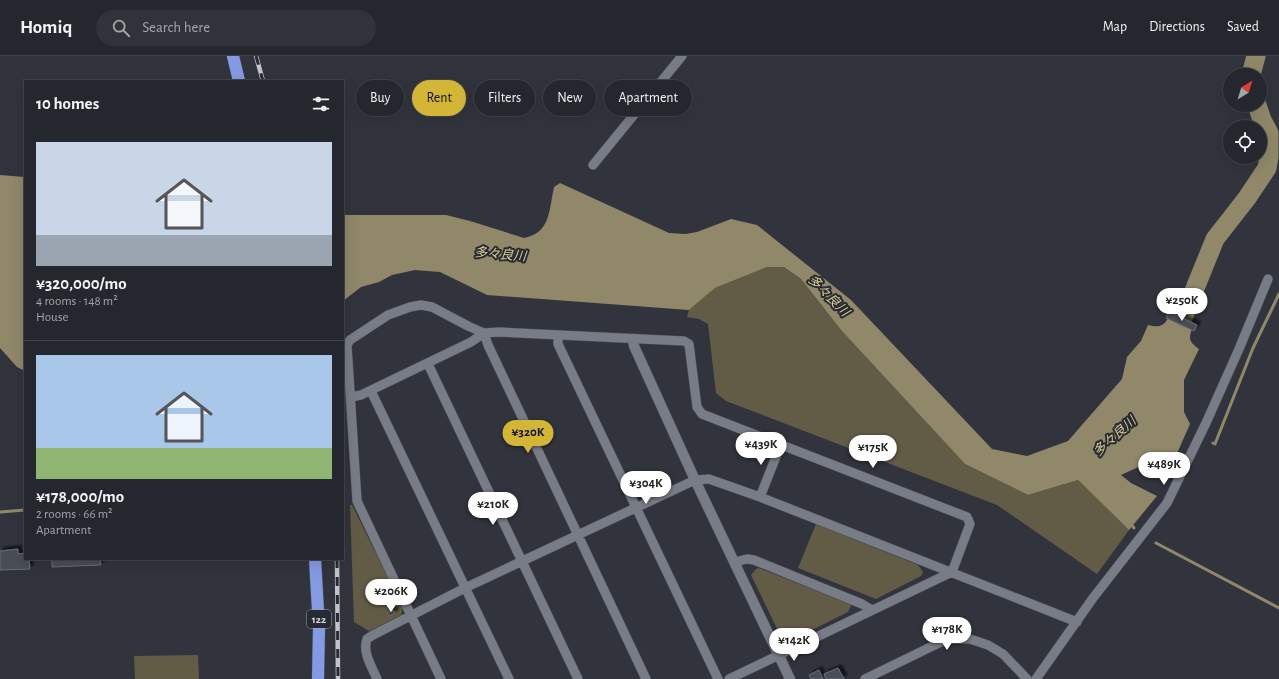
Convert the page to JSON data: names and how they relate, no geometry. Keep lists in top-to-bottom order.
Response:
{
  "streets": {
    "highway": ["122"]
  },
  "water": ["多々良川"],
  "north": "top right",
  "page": {
    "header": "Homiq",
    "search": "Search here",
    "nav": ["Map", "Directions", "Saved"],
    "chip": [
      "Buy",
      "Rent",
      "Filters",
      "New",
      "Apartment"
    ],
    "heading": "10 homes",
    "list": [
      {
        "name": "¥320,000/mo",
        "note": "4 rooms · 148 m² · House"
      },
      {
        "name": "¥178,000/mo",
        "note": "2 rooms · 66 m² · Apartment"
      }
    ],
    "price": [
      "¥250K",
      "¥320K",
      "¥439K",
      "¥175K",
      "¥489K",
      "¥304K",
      "¥210K",
      "¥206K",
      "¥178K",
      "¥142K"
    ]
  }
}
